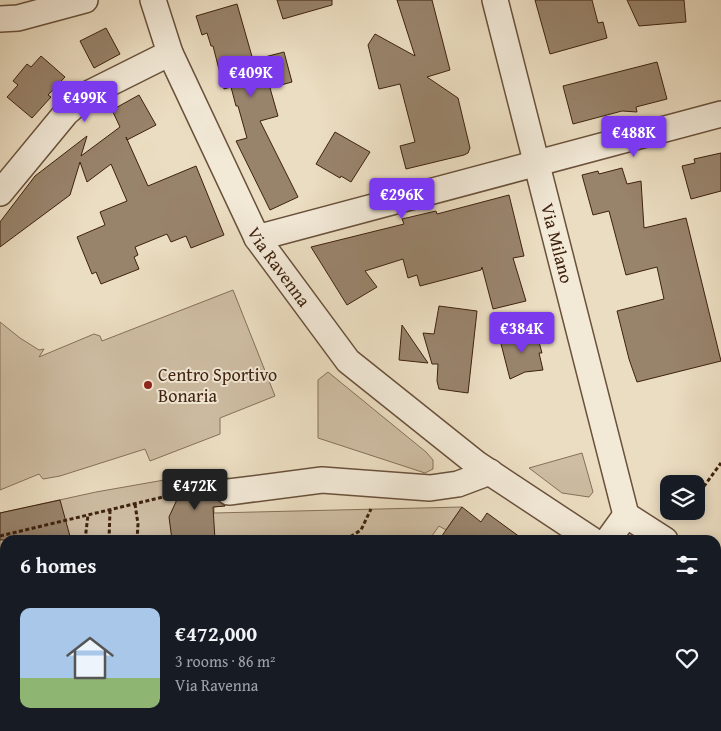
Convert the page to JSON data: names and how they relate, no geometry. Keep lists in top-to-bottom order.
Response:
{
  "streets": {
    "street": ["Via Milano", "Via Ravenna"]
  },
  "places": ["Centro Sportivo Bonaria"],
  "page": {
    "price": [
      "€409K",
      "€499K",
      "€488K",
      "€296K",
      "€384K",
      "€472K"
    ],
    "heading": "6 homes",
    "list": [
      {
        "name": "€472,000",
        "note": "3 rooms · 86 m² · Via Ravenna"
      }
    ]
  }
}
